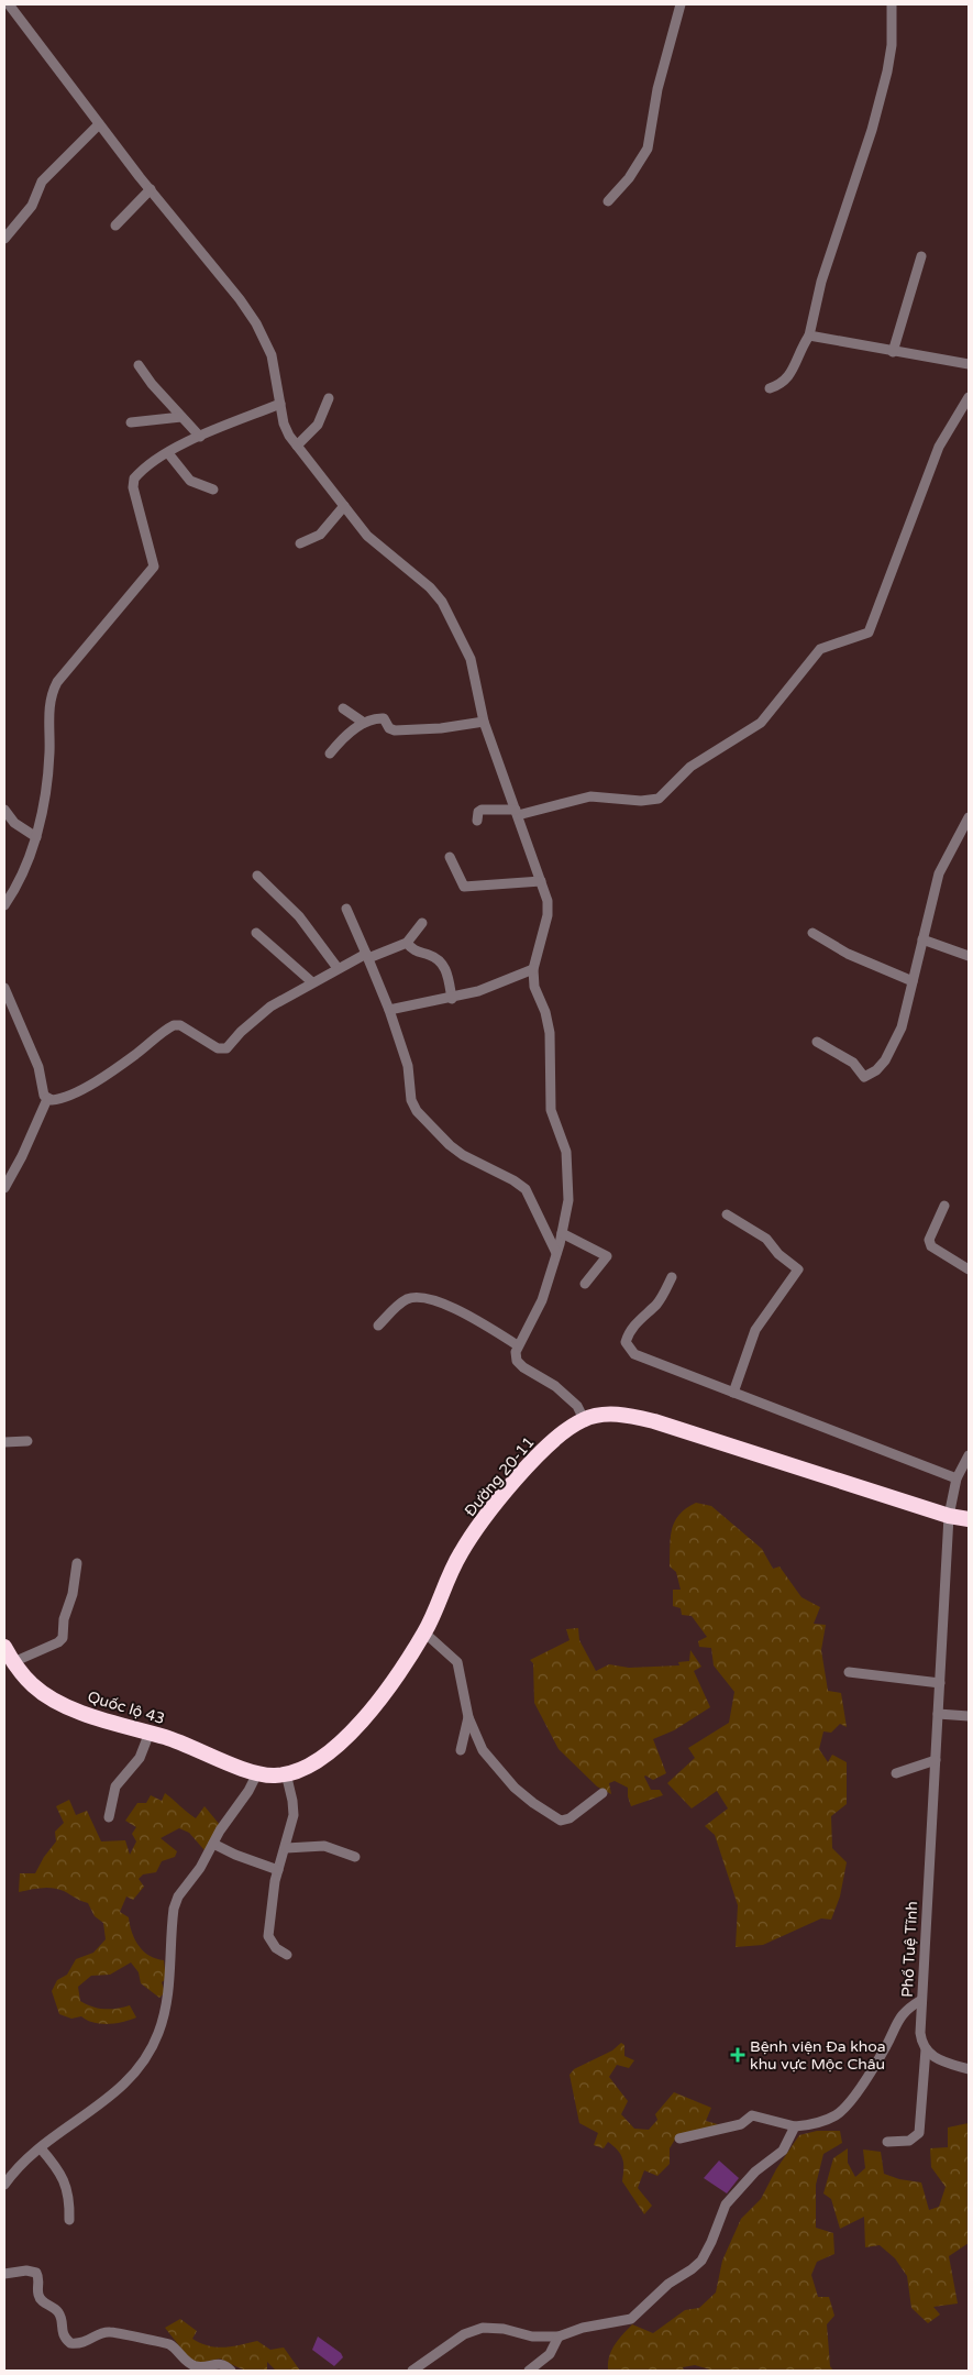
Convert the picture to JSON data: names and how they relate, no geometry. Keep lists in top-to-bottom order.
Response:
{
  "streets": {
    "highway": ["Đường 20-11", "Quốc lộ 43"],
    "street": ["Phố Tuệ Tĩnh"]
  },
  "crossings": [
    ["Đường 20-11", "Quốc lộ 43"]
  ],
  "places": {
    "health": ["Bệnh viện Đa khoa khu vực Mộc Châu"]
  }
}
